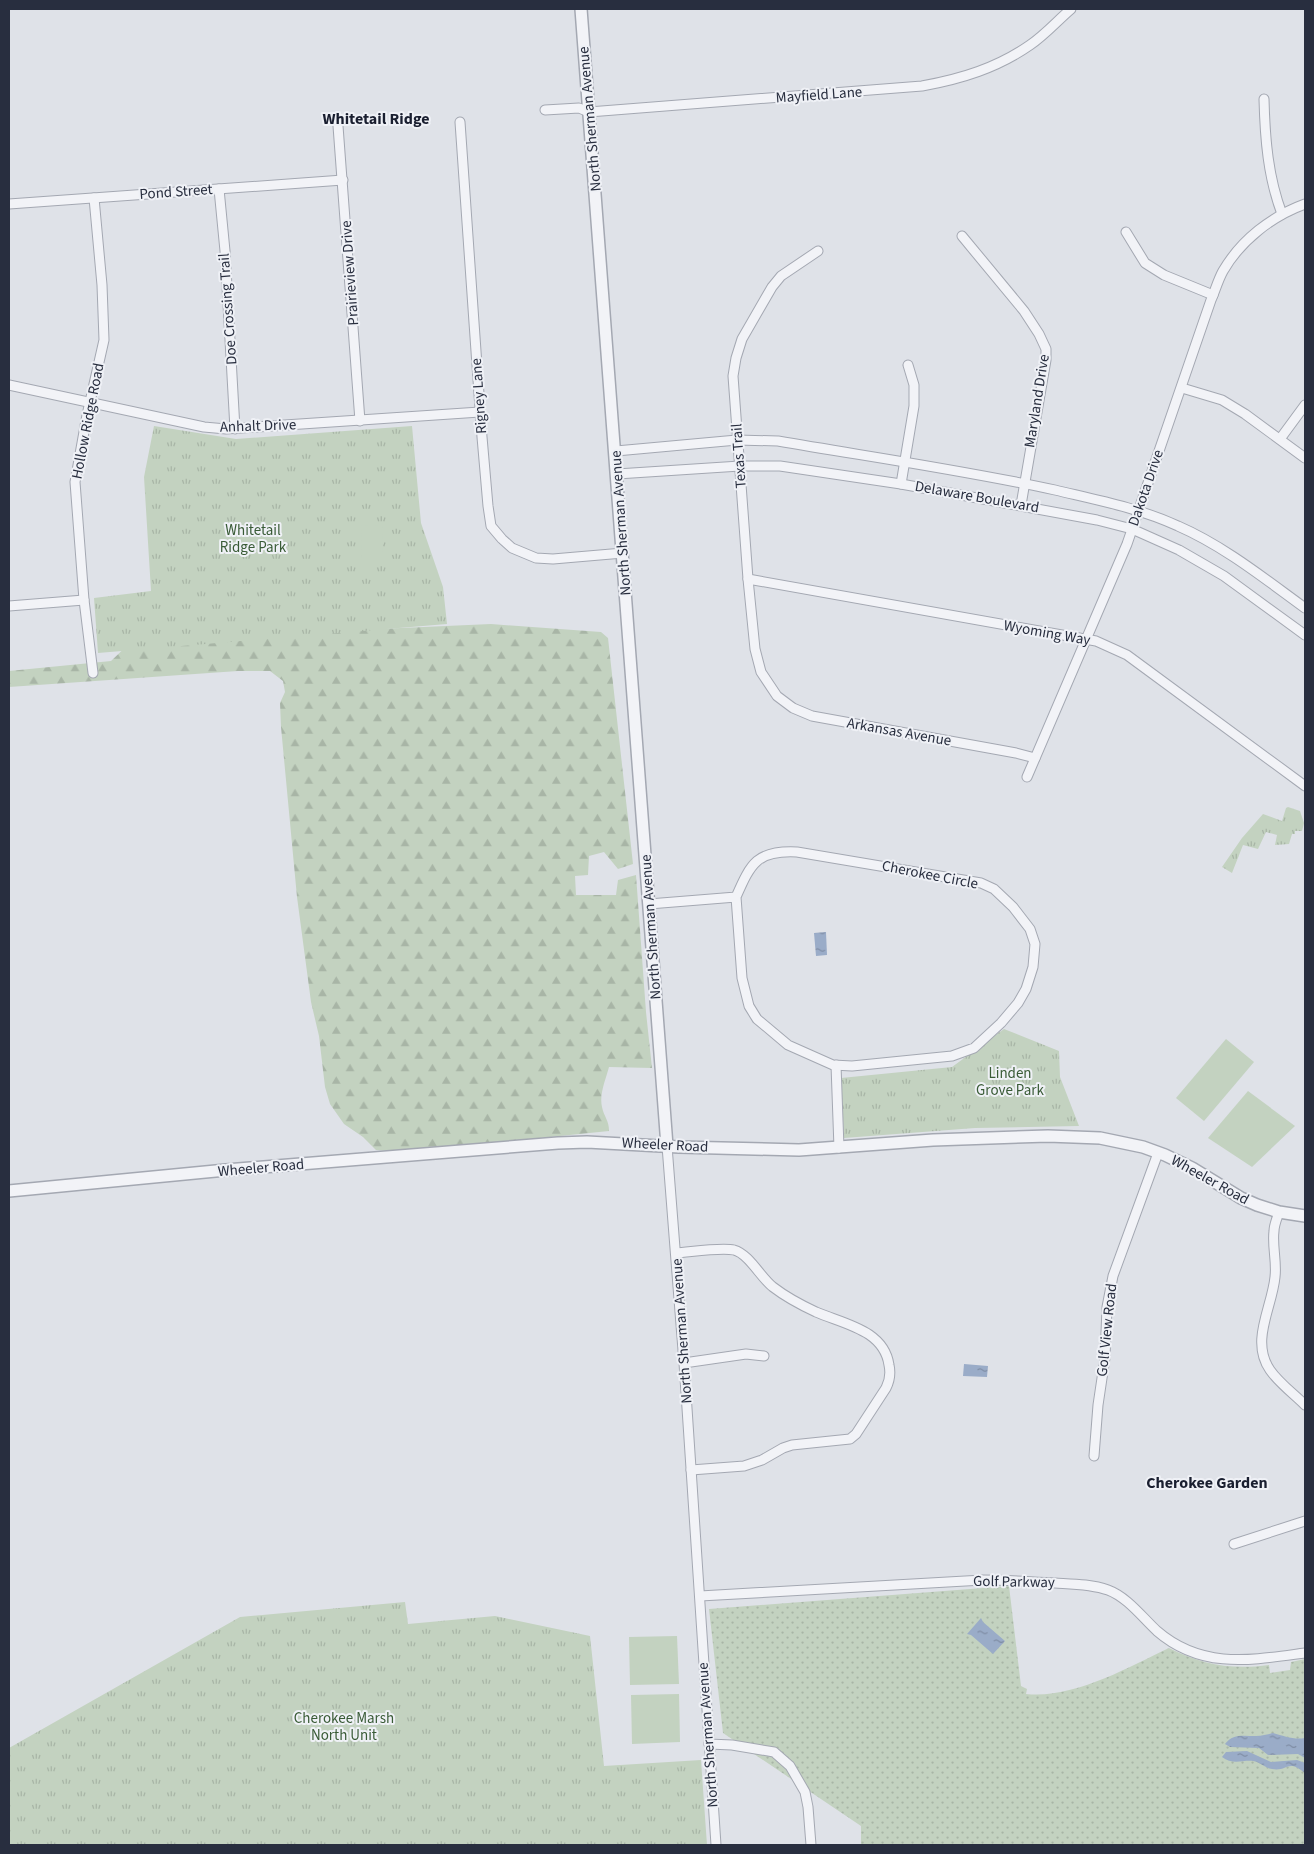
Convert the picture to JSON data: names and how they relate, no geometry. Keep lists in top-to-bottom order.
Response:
{
  "streets": {
    "street": [
      "Mayfield Lane",
      "North Sherman Avenue",
      "Pond Street",
      "Prairieview Drive",
      "Doe Crossing Trail",
      "Rigney Lane",
      "Maryland Drive",
      "Hollow Ridge Road",
      "Anhalt Drive",
      "Texas Trail",
      "Dakota Drive",
      "Delaware Boulevard",
      "Wyoming Way",
      "Arkansas Avenue",
      "Cherokee Circle",
      "Wheeler Road",
      "Golf View Road",
      "Golf Parkway"
    ]
  },
  "crossings": [
    ["Mayfield Lane", "North Sherman Avenue"],
    ["North Sherman Avenue", "Rigney Lane"],
    ["North Sherman Avenue", "Delaware Boulevard"],
    ["North Sherman Avenue", "Wheeler Road"],
    ["North Sherman Avenue", "Golf Parkway"],
    ["Pond Street", "Prairieview Drive"],
    ["Pond Street", "Doe Crossing Trail"],
    ["Pond Street", "Hollow Ridge Road"],
    ["Prairieview Drive", "Anhalt Drive"],
    ["Doe Crossing Trail", "Anhalt Drive"],
    ["Rigney Lane", "Anhalt Drive"],
    ["Maryland Drive", "Delaware Boulevard"],
    ["Hollow Ridge Road", "Anhalt Drive"],
    ["Texas Trail", "Delaware Boulevard"],
    ["Texas Trail", "Wyoming Way"],
    ["Texas Trail", "Arkansas Avenue"],
    ["Dakota Drive", "Delaware Boulevard"],
    ["Dakota Drive", "Wyoming Way"],
    ["Dakota Drive", "Arkansas Avenue"],
    ["Wheeler Road", "Golf View Road"]
  ],
  "districts": ["Whitetail Ridge", "Cherokee Garden"],
  "parks": ["Whitetail Ridge Park", "Linden Grove Park", "Cherokee Marsh North Unit"]
}
